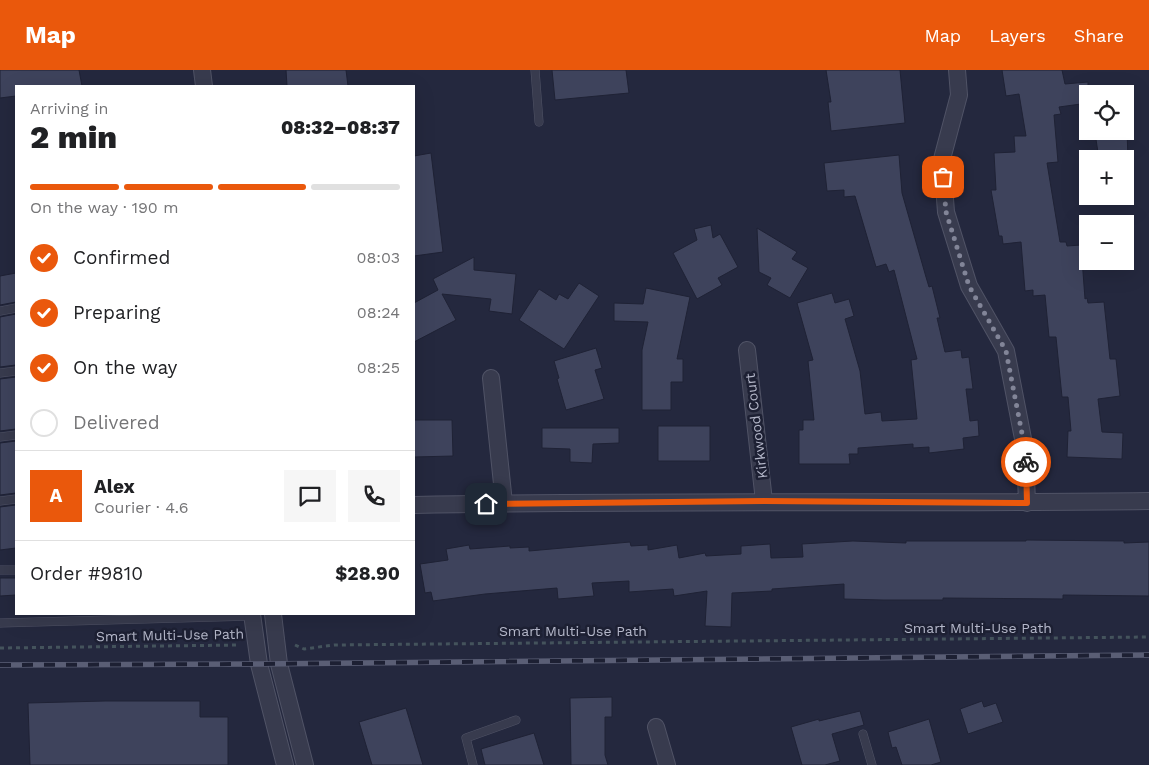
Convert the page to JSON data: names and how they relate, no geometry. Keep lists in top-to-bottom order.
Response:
{
  "streets": {
    "street": ["Kirkwood Court"],
    "path": ["Smart Multi-Use Path"]
  },
  "page": {
    "header": "Map",
    "nav": ["Map", "Layers", "Share"],
    "map_buttons": ["+", "−"],
    "heading": ["2 min", "Arriving in", "08:32–08:37"],
    "panel": [
      "Alex",
      "Courier · 4.6",
      "Order #9810",
      "$28.90"
    ],
    "bar": "On the way · 190 m",
    "list": [
      ["Confirmed", "08:03"],
      ["Preparing", "08:24"],
      ["On the way", "08:25"],
      "Delivered"
    ],
    "round": "A"
  }
}
